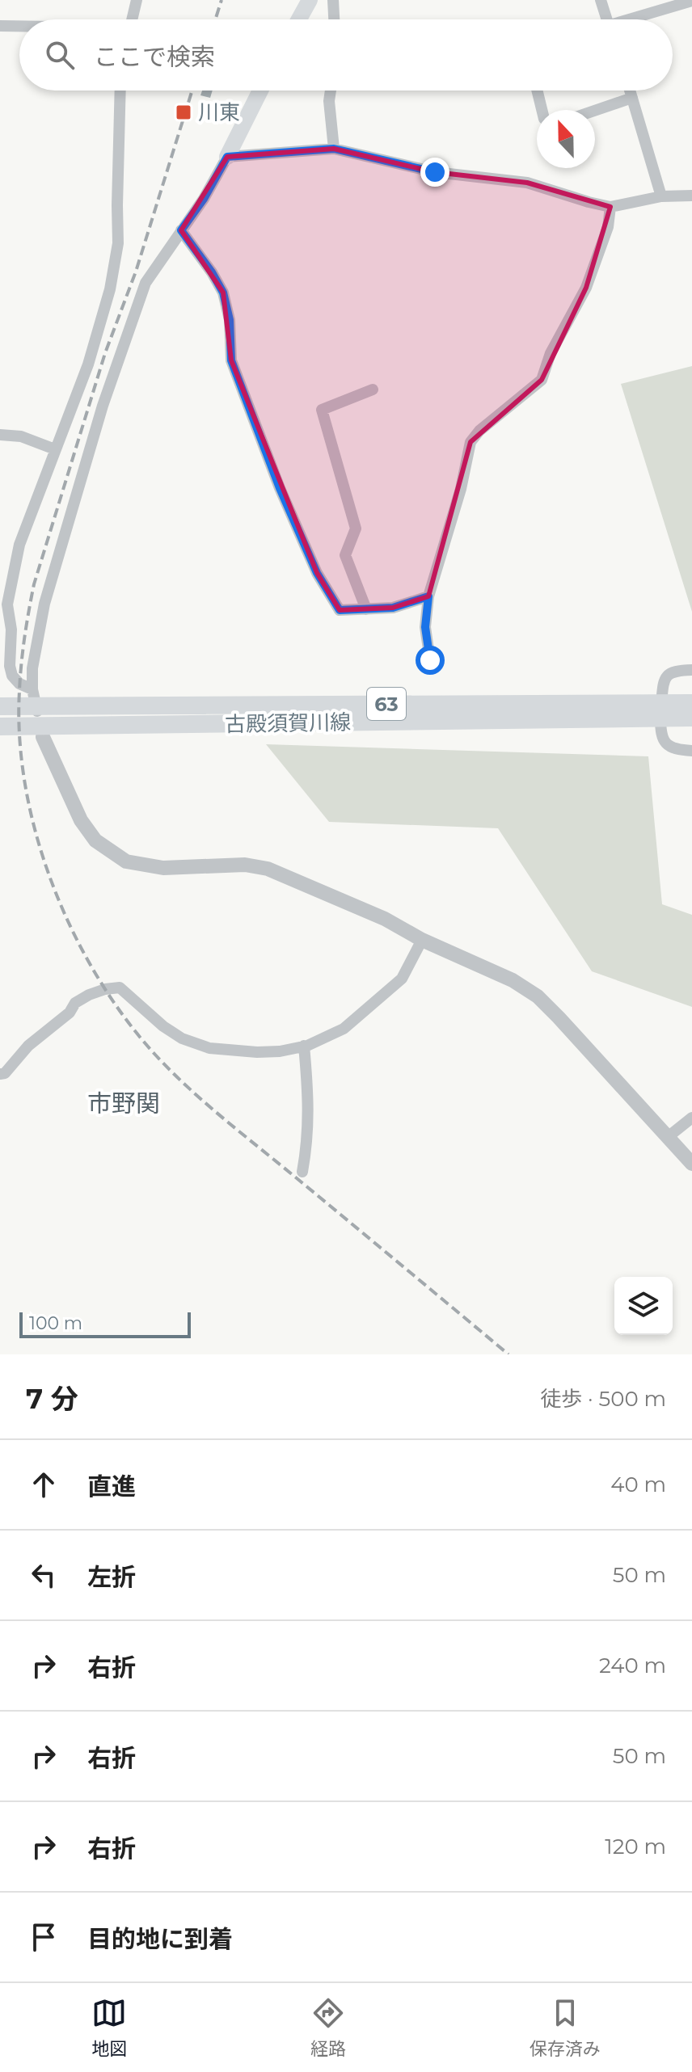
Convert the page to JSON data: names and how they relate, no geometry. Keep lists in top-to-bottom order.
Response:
{
  "streets": {
    "main road": ["63", "古殿須賀川線"]
  },
  "districts": ["市野関"],
  "places": {
    "transit": ["川東"]
  },
  "scale_bar": "100 m",
  "north": "top",
  "page": {
    "search": "ここで検索",
    "scale": "100 m",
    "heading": ["7 分", "徒歩 · 500 m"],
    "list": [
      ["直進", "40 m"],
      ["左折", "50 m"],
      ["右折", "240 m"],
      ["右折", "50 m"],
      ["右折", "120 m"],
      "目的地に到着"
    ],
    "nav": ["地図", "経路", "保存済み"]
  }
}
